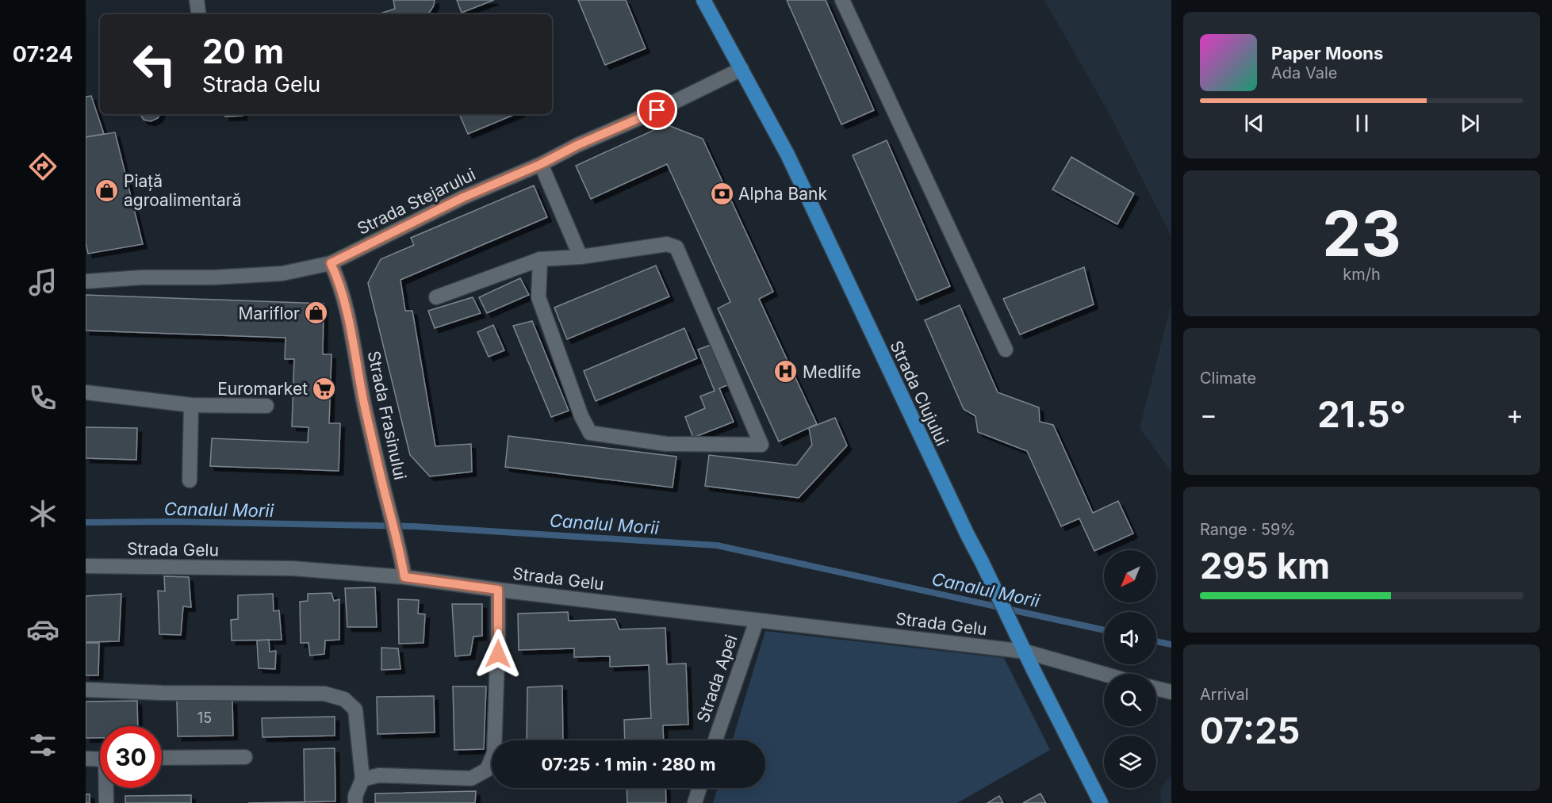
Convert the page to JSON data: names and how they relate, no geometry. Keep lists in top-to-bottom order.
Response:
{
  "streets": {
    "main road": ["Strada Clujului"],
    "street": [
      "Strada Stejarului",
      "Strada Frasinului",
      "Strada Gelu",
      "Strada Apei"
    ]
  },
  "crossings": [
    ["Strada Stejarului", "Strada Clujului"],
    ["Strada Stejarului", "Strada Frasinului"],
    ["Strada Clujului", "Strada Gelu"],
    ["Strada Frasinului", "Strada Gelu"],
    ["Strada Gelu", "Strada Apei"]
  ],
  "water": ["Canalul Morii"],
  "places": {
    "shop": ["Piață agroalimentară", "Mariflor"],
    "bank": ["Alpha Bank"],
    "hospital": ["Medlife"],
    "supermarket": ["Euromarket"]
  },
  "house_numbers": ["15"],
  "north": "bottom left",
  "page": {
    "tabs": "07:24",
    "turn": ["20 m", "Strada Gelu"],
    "song": ["Paper Moons", "Ada Vale"],
    "tile": [
      ["23", "km/h"],
      "Climate",
      ["Range · 59%", "295 km"],
      ["Arrival", "07:25"]
    ],
    "heat": ["−", "21.5°", "+"],
    "limit": "30",
    "trip": "07:25 · 1 min · 280 m"
  }
}
